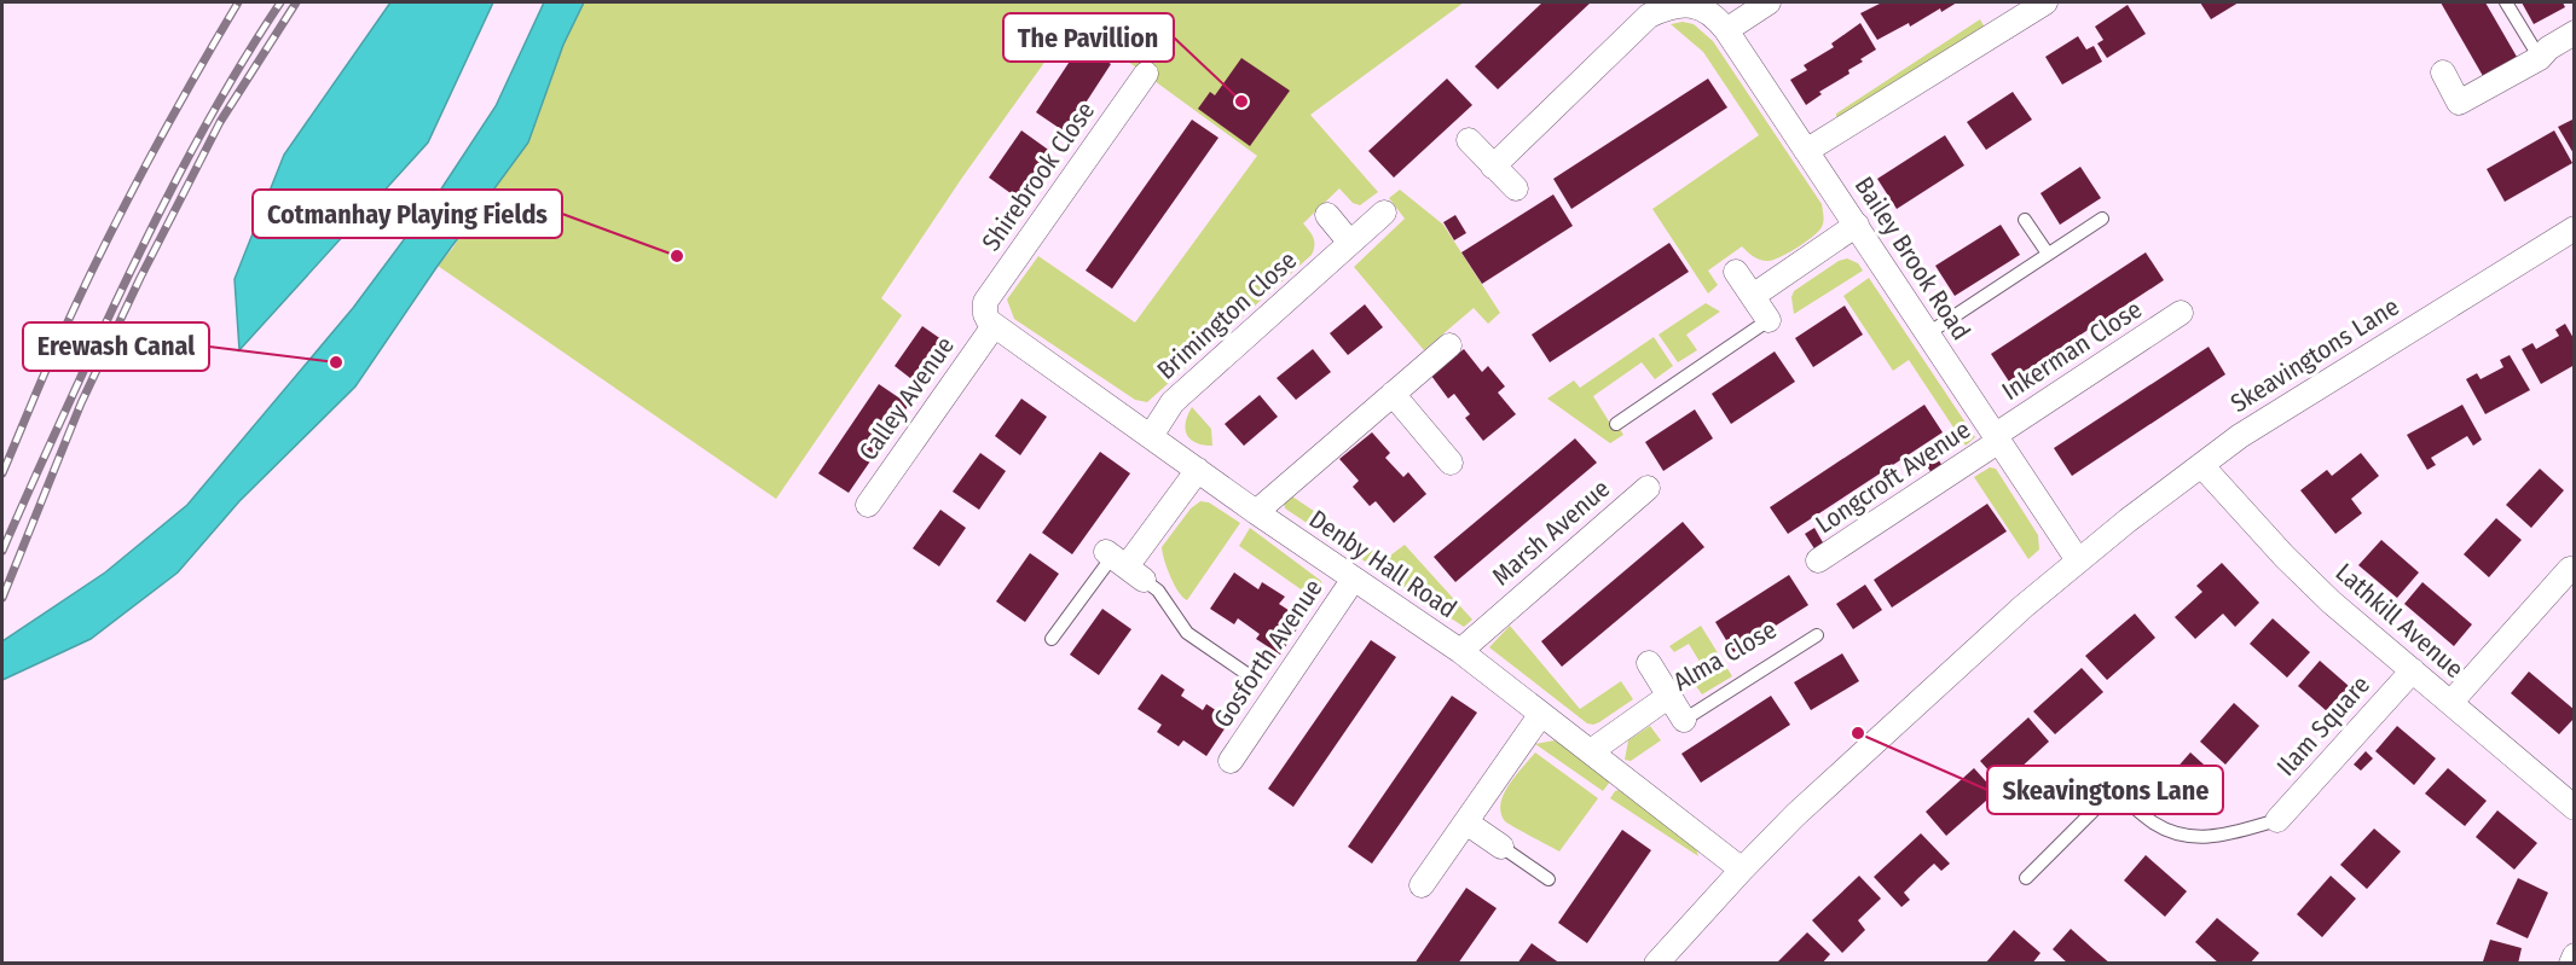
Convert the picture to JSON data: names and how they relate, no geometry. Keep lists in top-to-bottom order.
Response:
{
  "streets": {
    "street": [
      "Shirebrook Close",
      "Bailey Brook Road",
      "Brimington Close",
      "Inkerman Close",
      "Skeavingtons Lane",
      "Calley Avenue",
      "Longcroft Avenue",
      "Marsh Avenue",
      "Denby Hall Road",
      "Lathkill Avenue",
      "Gosforth Avenue",
      "Alma Close",
      "Ilam Square"
    ]
  },
  "crossings": [
    ["Shirebrook Close", "Calley Avenue"],
    ["Shirebrook Close", "Denby Hall Road"],
    ["Bailey Brook Road", "Inkerman Close"],
    ["Bailey Brook Road", "Skeavingtons Lane"],
    ["Bailey Brook Road", "Longcroft Avenue"],
    ["Brimington Close", "Denby Hall Road"],
    ["Inkerman Close", "Longcroft Avenue"],
    ["Skeavingtons Lane", "Denby Hall Road"],
    ["Skeavingtons Lane", "Lathkill Avenue"],
    ["Calley Avenue", "Denby Hall Road"],
    ["Marsh Avenue", "Denby Hall Road"],
    ["Denby Hall Road", "Gosforth Avenue"],
    ["Denby Hall Road", "Alma Close"],
    ["Lathkill Avenue", "Ilam Square"]
  ],
  "places": [
    "The Pavillion",
    "Cotmanhay Playing Fields",
    "Erewash Canal",
    "Skeavingtons Lane"
  ]
}
